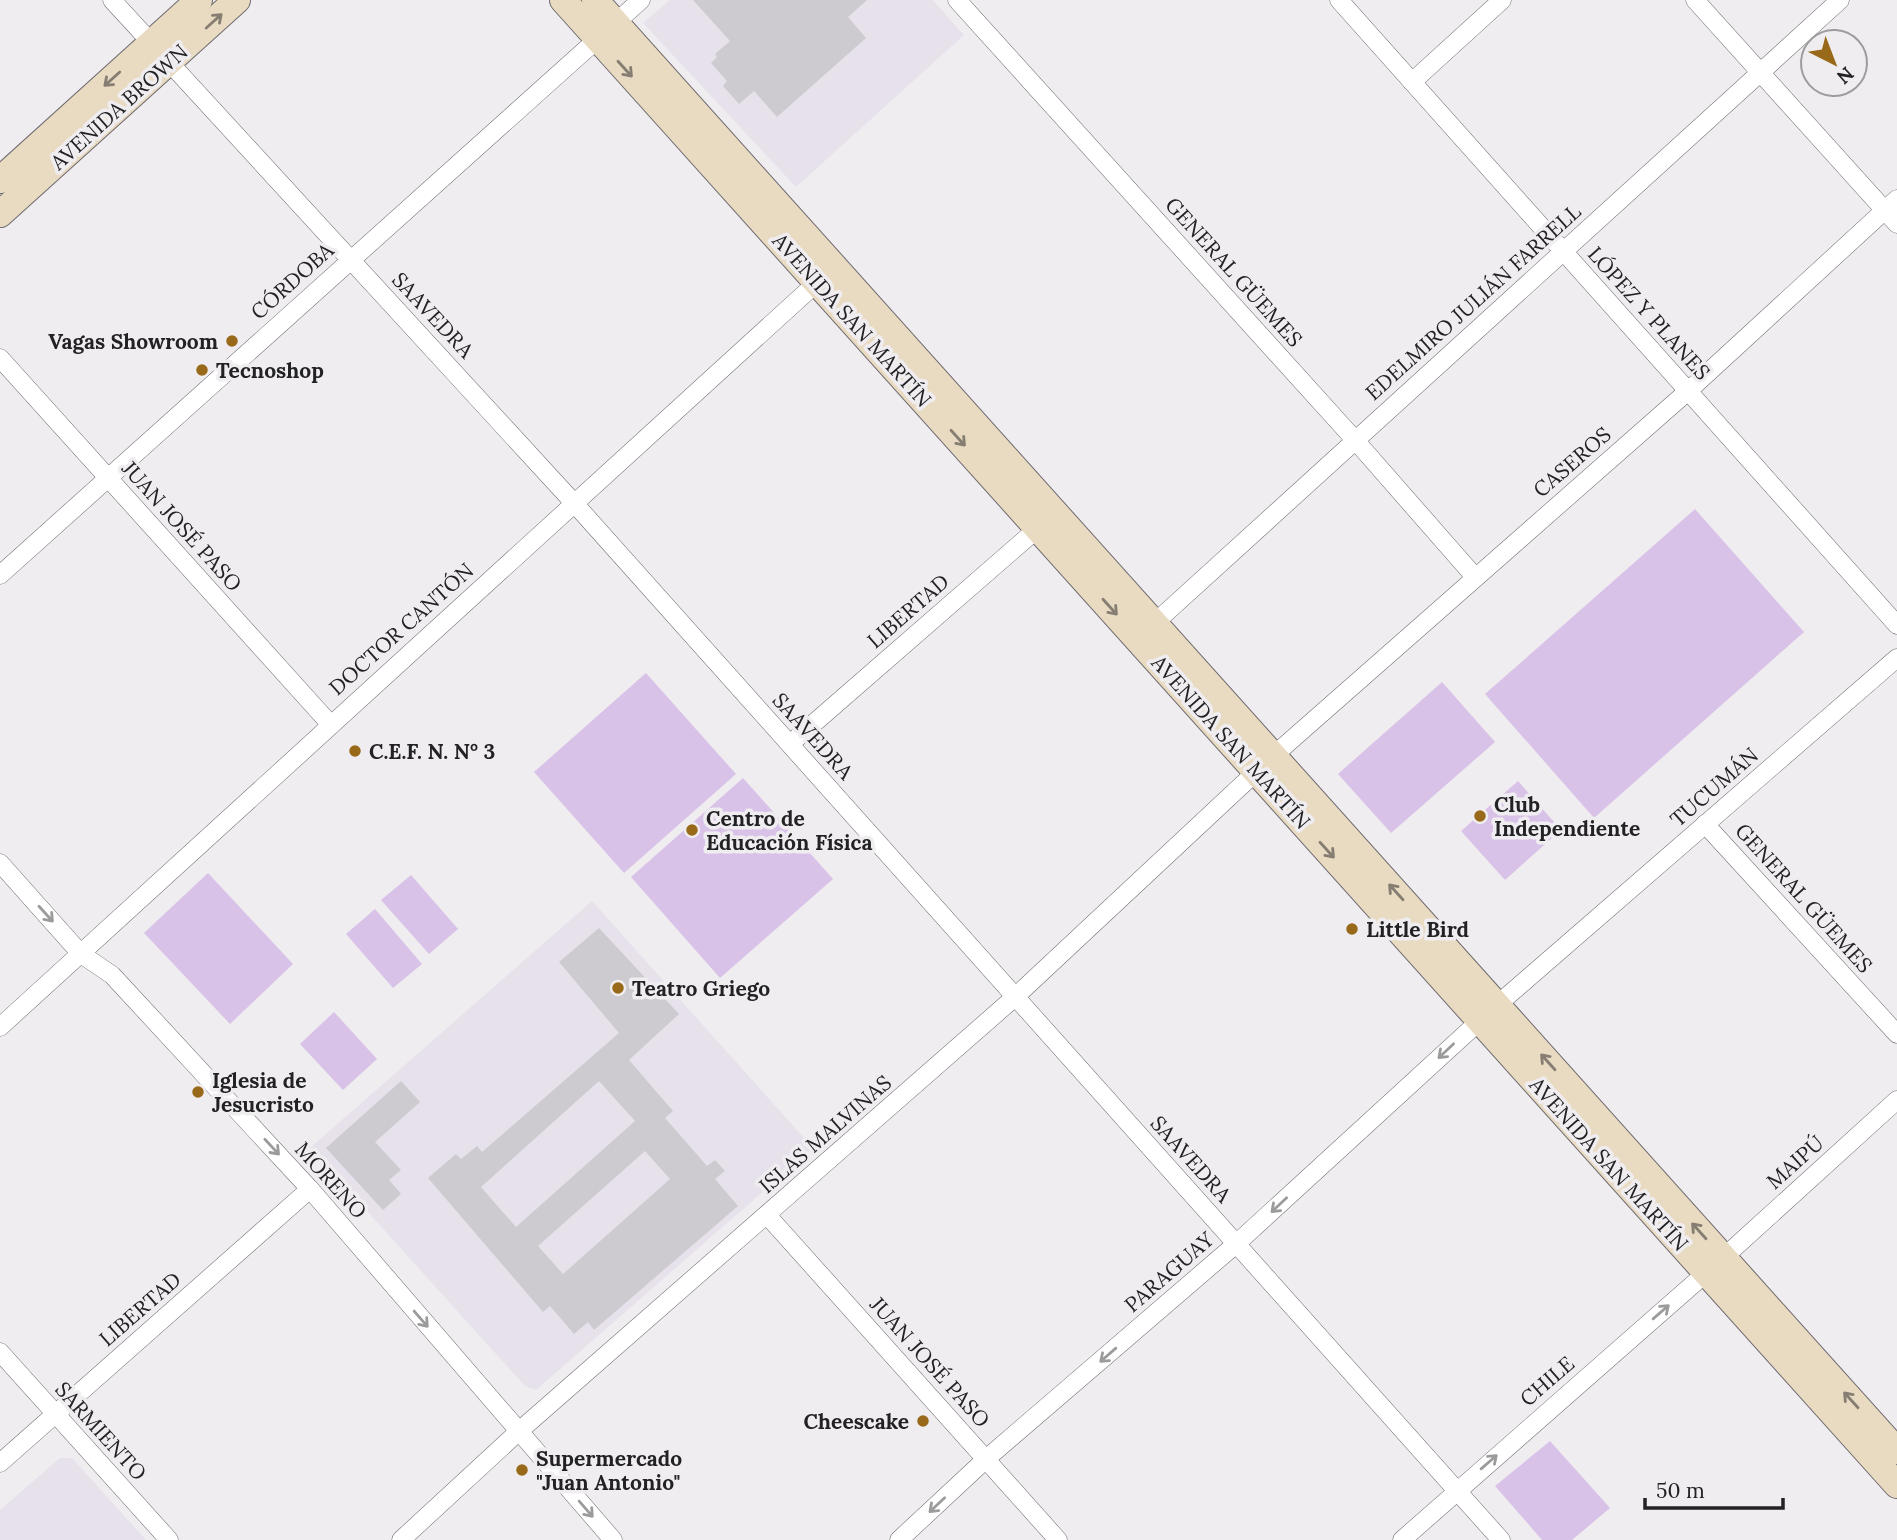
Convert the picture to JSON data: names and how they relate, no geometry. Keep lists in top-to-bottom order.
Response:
{
  "streets": {
    "main road": ["AVENIDA BROWN", "AVENIDA SAN MARTÍN"],
    "street": [
      "GENERAL GÜEMES",
      "CÓRDOBA",
      "EDELMIRO JULIÁN FARRELL",
      "LÓPEZ Y PLANES",
      "SAAVEDRA",
      "CASEROS",
      "JUAN JOSÉ PASO",
      "LIBERTAD",
      "DOCTOR CANTÓN",
      "TUCUMÁN",
      "ISLAS MALVINAS",
      "MAIPÚ",
      "MORENO",
      "PARAGUAY",
      "CHILE",
      "SARMIENTO"
    ]
  },
  "crossings": [
    ["AVENIDA BROWN", "SAAVEDRA"],
    ["GENERAL GÜEMES", "EDELMIRO JULIÁN FARRELL"],
    ["GENERAL GÜEMES", "CASEROS"],
    ["GENERAL GÜEMES", "TUCUMÁN"],
    ["CÓRDOBA", "SAAVEDRA"],
    ["CÓRDOBA", "AVENIDA SAN MARTÍN"],
    ["CÓRDOBA", "JUAN JOSÉ PASO"],
    ["EDELMIRO JULIÁN FARRELL", "LÓPEZ Y PLANES"],
    ["EDELMIRO JULIÁN FARRELL", "AVENIDA SAN MARTÍN"],
    ["LÓPEZ Y PLANES", "CASEROS"],
    ["SAAVEDRA", "LIBERTAD"],
    ["SAAVEDRA", "DOCTOR CANTÓN"],
    ["SAAVEDRA", "ISLAS MALVINAS"],
    ["SAAVEDRA", "PARAGUAY"],
    ["SAAVEDRA", "CHILE"],
    ["AVENIDA SAN MARTÍN", "CASEROS"],
    ["AVENIDA SAN MARTÍN", "LIBERTAD"],
    ["AVENIDA SAN MARTÍN", "DOCTOR CANTÓN"],
    ["AVENIDA SAN MARTÍN", "TUCUMÁN"],
    ["AVENIDA SAN MARTÍN", "ISLAS MALVINAS"],
    ["AVENIDA SAN MARTÍN", "MAIPÚ"],
    ["AVENIDA SAN MARTÍN", "PARAGUAY"],
    ["AVENIDA SAN MARTÍN", "CHILE"],
    ["CASEROS", "ISLAS MALVINAS"],
    ["JUAN JOSÉ PASO", "DOCTOR CANTÓN"],
    ["JUAN JOSÉ PASO", "ISLAS MALVINAS"],
    ["JUAN JOSÉ PASO", "PARAGUAY"],
    ["LIBERTAD", "MORENO"],
    ["LIBERTAD", "SARMIENTO"],
    ["DOCTOR CANTÓN", "MORENO"],
    ["TUCUMÁN", "PARAGUAY"],
    ["ISLAS MALVINAS", "MORENO"],
    ["MAIPÚ", "CHILE"]
  ],
  "one_way": ["MORENO", "PARAGUAY", "CHILE"],
  "places": [
    "Vagas Showroom",
    "Tecnoshop",
    "C.E.F. N. N° 3",
    "Club Independiente",
    "Centro de Educación Física",
    "Little Bird",
    "Teatro Griego",
    "Iglesia de Jesucristo",
    "Cheescake",
    "Supermercado \"Juan Antonio\""
  ],
  "scale_bar": "50 m",
  "north": "bottom right"
}
